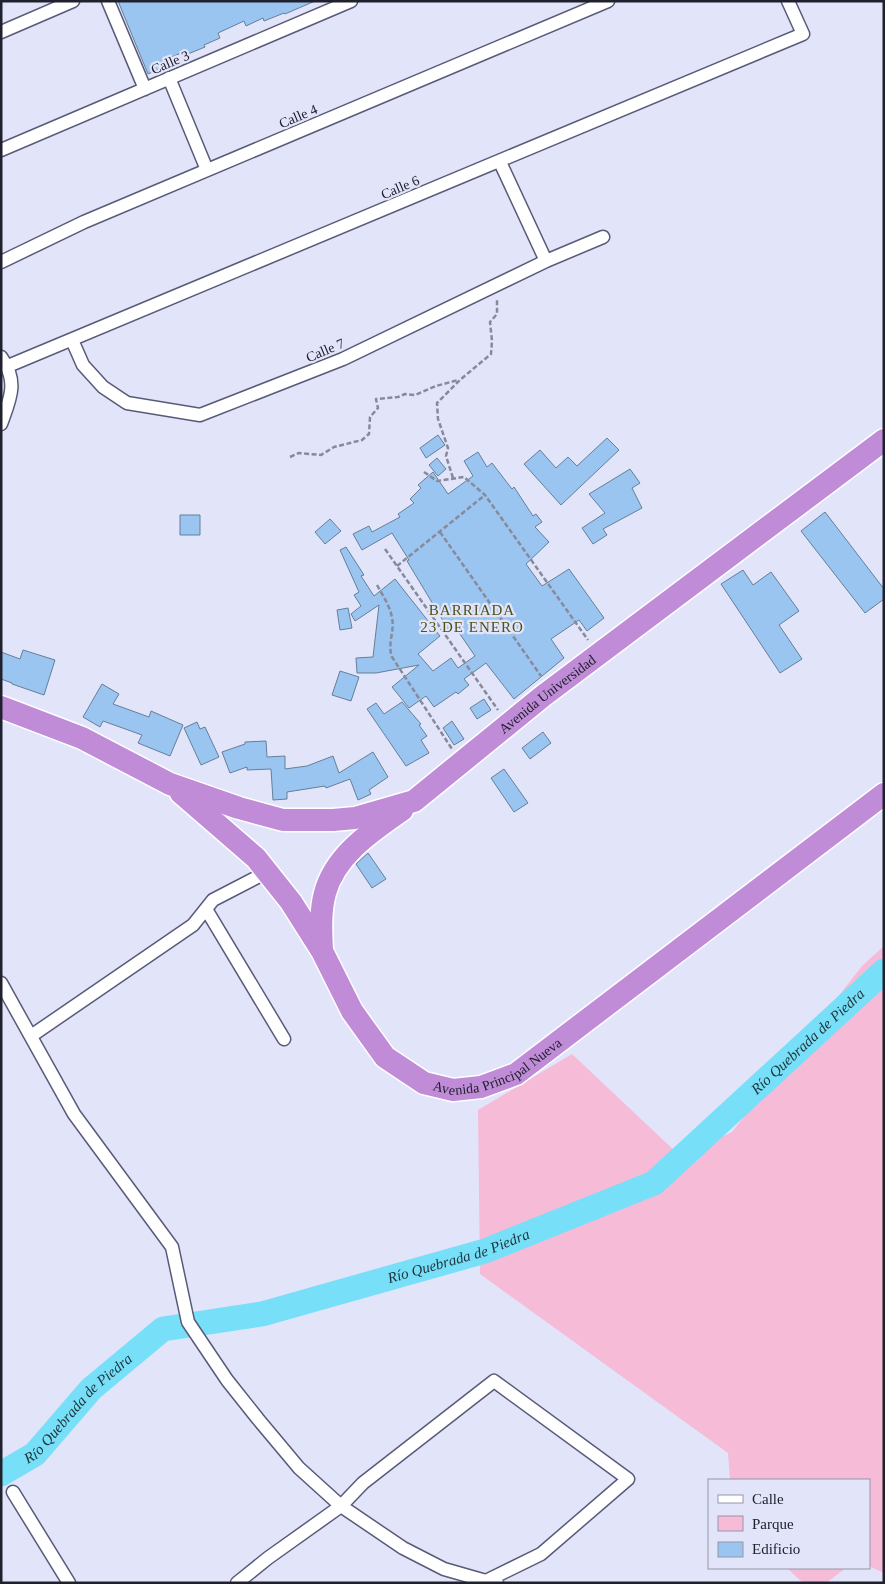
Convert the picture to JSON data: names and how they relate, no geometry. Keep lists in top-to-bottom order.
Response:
{
  "streets": {
    "highway": ["Avenida Universidad", "Avenida Principal Nueva"],
    "street": [
      "Calle 3",
      "Calle 4",
      "Calle 6",
      "Calle 7"
    ]
  },
  "crossings": [
    ["Calle 6", "Calle 7"],
    ["Avenida Universidad", "Avenida Principal Nueva"]
  ],
  "districts": ["BARRIADA 23 DE ENERO"],
  "water": ["Río Quebrada de Piedra"],
  "legend": ["Calle", "Parque", "Edificio"]
}
